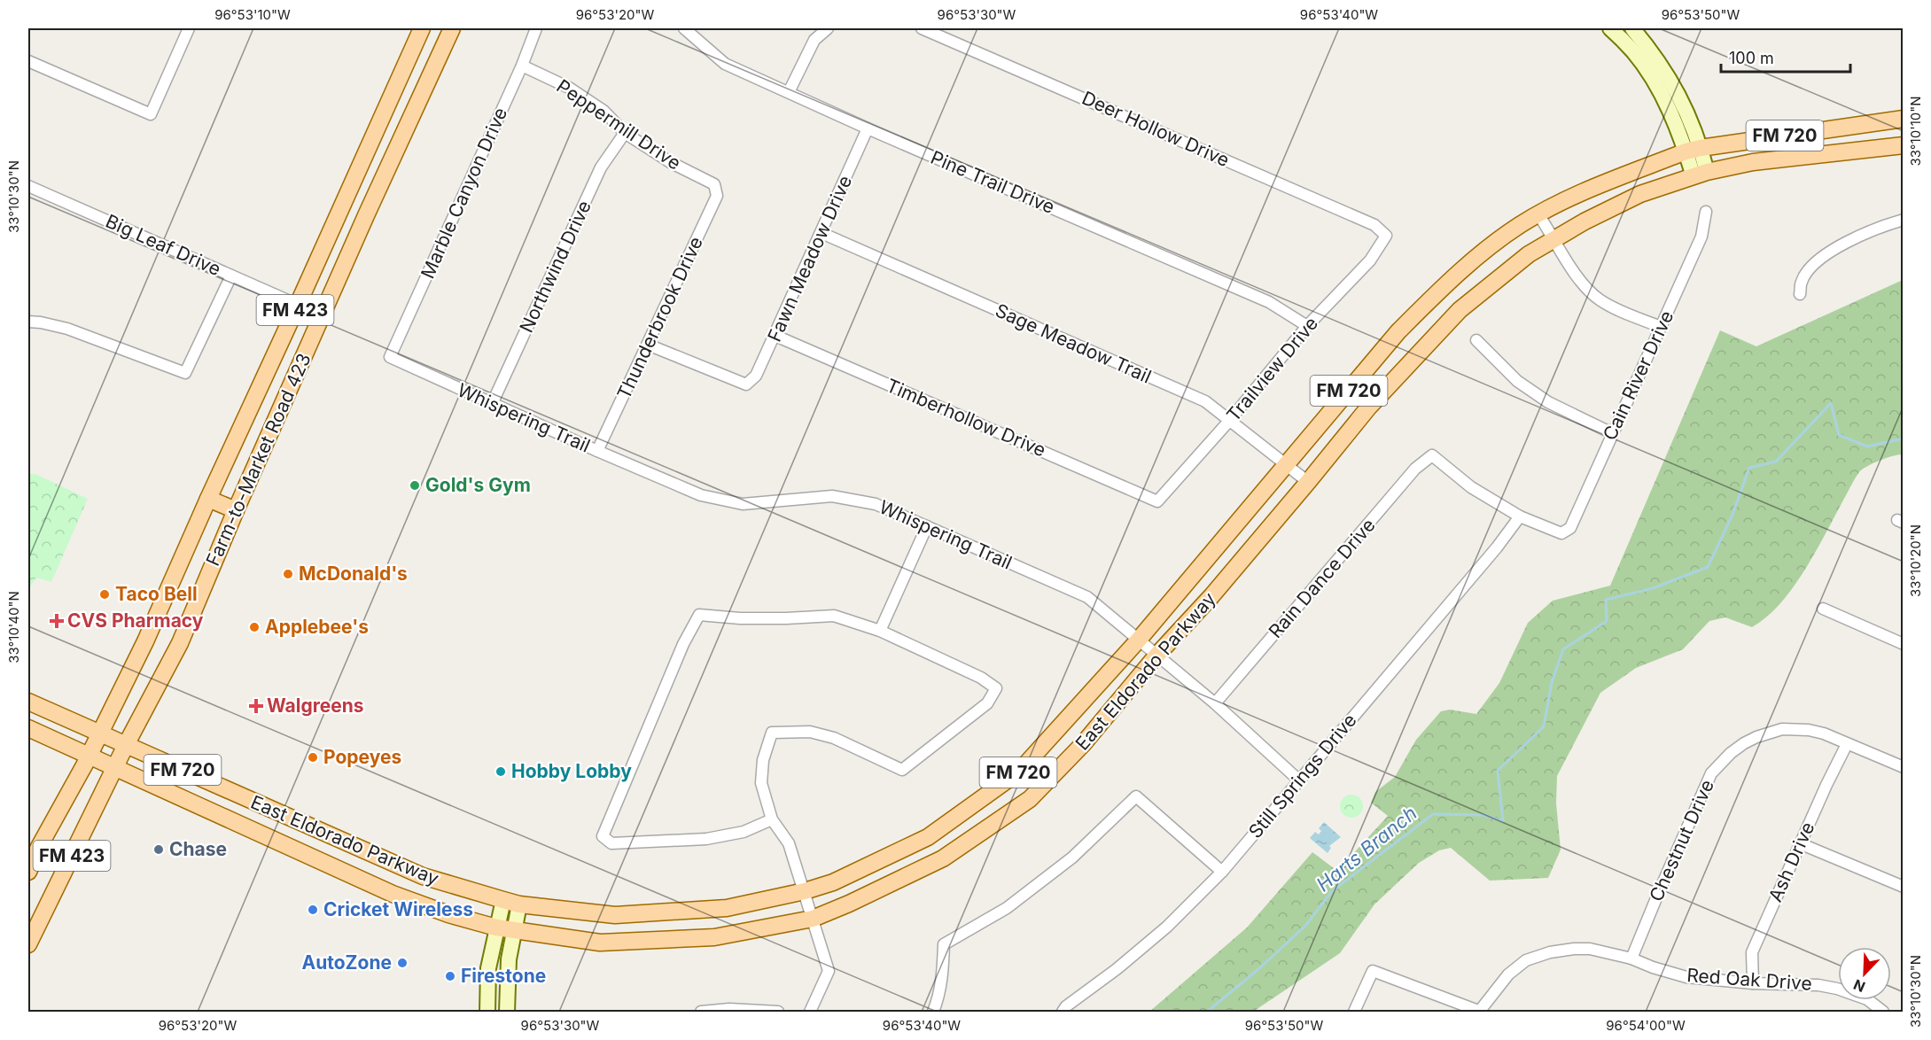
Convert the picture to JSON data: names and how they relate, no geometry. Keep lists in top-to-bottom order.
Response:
{
  "streets": {
    "main road": [
      "FM 720",
      "FM 423",
      "Farm-to-Market Road 423",
      "East Eldorado Parkway"
    ],
    "street": [
      "Peppermill Drive",
      "Deer Hollow Drive",
      "Pine Trail Drive",
      "Marble Canyon Drive",
      "Big Leaf Drive",
      "Fawn Meadow Drive",
      "Northwind Drive",
      "Thunderbrook Drive",
      "Sage Meadow Trail",
      "Trailview Drive",
      "Cain River Drive",
      "Whispering Trail",
      "Timberhollow Drive",
      "Rain Dance Drive",
      "Still Springs Drive",
      "Chestnut Drive",
      "Ash Drive",
      "Red Oak Drive"
    ]
  },
  "crossings": [
    ["Peppermill Drive", "Marble Canyon Drive"],
    ["Peppermill Drive", "Northwind Drive"],
    ["Peppermill Drive", "Thunderbrook Drive"],
    ["Deer Hollow Drive", "Trailview Drive"],
    ["Pine Trail Drive", "Fawn Meadow Drive"],
    ["Pine Trail Drive", "Trailview Drive"],
    ["Marble Canyon Drive", "Whispering Trail"],
    ["Big Leaf Drive", "Farm-to-Market Road 423"],
    ["Fawn Meadow Drive", "Thunderbrook Drive"],
    ["Fawn Meadow Drive", "Sage Meadow Trail"],
    ["Fawn Meadow Drive", "Timberhollow Drive"],
    ["Northwind Drive", "Whispering Trail"],
    ["Thunderbrook Drive", "Whispering Trail"],
    ["Sage Meadow Trail", "Trailview Drive"],
    ["Sage Meadow Trail", "East Eldorado Parkway"],
    ["Trailview Drive", "Timberhollow Drive"],
    ["Cain River Drive", "Rain Dance Drive"],
    ["Cain River Drive", "Still Springs Drive"],
    ["Whispering Trail", "Rain Dance Drive"],
    ["Whispering Trail", "East Eldorado Parkway"],
    ["Whispering Trail", "Still Springs Drive"],
    ["Farm-to-Market Road 423", "East Eldorado Parkway"],
    ["Rain Dance Drive", "Still Springs Drive"],
    ["Chestnut Drive", "Ash Drive"],
    ["Chestnut Drive", "Red Oak Drive"],
    ["Ash Drive", "Red Oak Drive"]
  ],
  "water": ["Harts Branch"],
  "places": {
    "other": [
      "Gold's Gym",
      "McDonald's",
      "Taco Bell",
      "Applebee's",
      "Popeyes",
      "Hobby Lobby",
      "Chase",
      "Cricket Wireless",
      "AutoZone",
      "Firestone"
    ],
    "health": ["CVS Pharmacy", "Walgreens"]
  },
  "scale_bar": "100 m",
  "north": "bottom left",
  "coordinates": [
    "96°53'10\"W",
    "96°53'20\"W",
    "96°53'30\"W",
    "96°53'40\"W",
    "96°53'50\"W",
    "33°10'10\"N",
    "33°10'30\"N",
    "33°10'20\"N",
    "33°10'40\"N",
    "96°54'00\"W"
  ]
}
